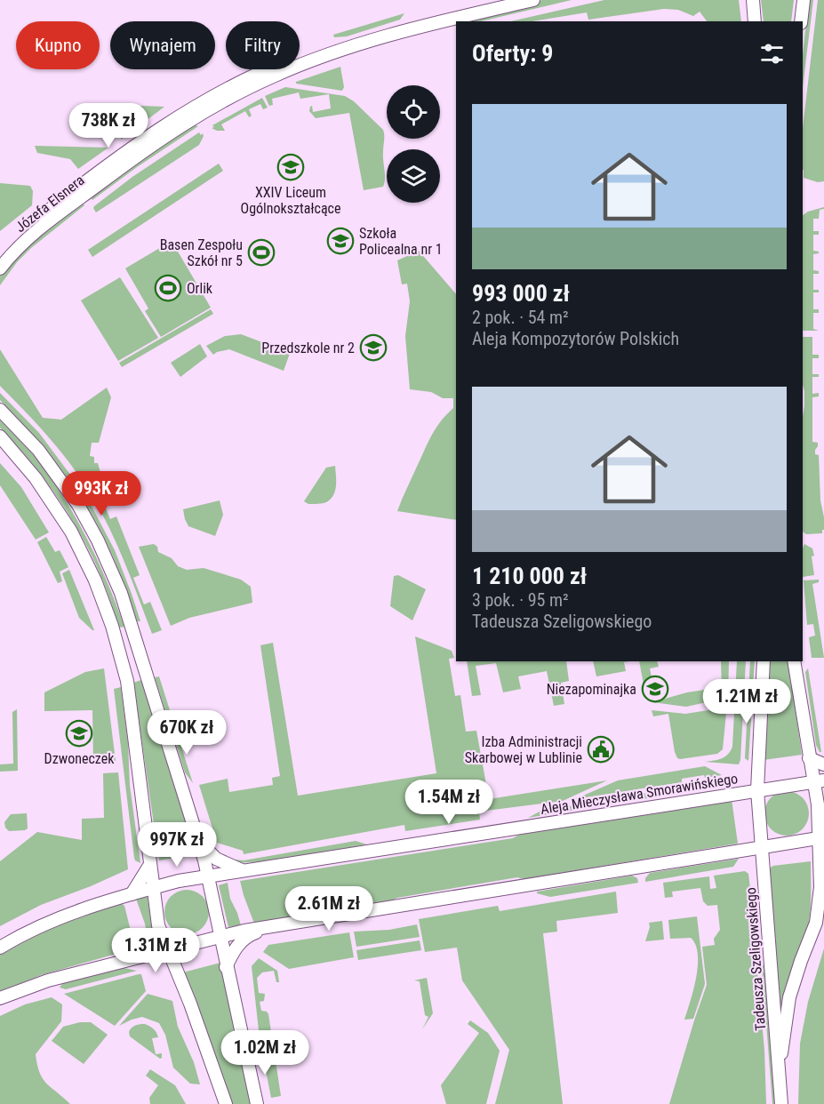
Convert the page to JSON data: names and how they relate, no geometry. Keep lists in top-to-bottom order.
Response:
{
  "streets": {
    "street": ["Józefa Elsnera", "Aleja Mieczysława Smorawińskiego", "Tadeusza Szeligowskiego"]
  },
  "crossings": [
    ["Aleja Mieczysława Smorawińskiego", "Tadeusza Szeligowskiego"]
  ],
  "places": {
    "school or university": [
      "XXIV Liceum Ogólnokształcące",
      "Szkoła Policealna nr 1",
      "Przedszkole nr 2",
      "Niezapominajka",
      "Dzwoneczek"
    ],
    "sports": ["Basen Zespołu Szkół nr 5", "Orlik"],
    "public building": ["Izba Administracji Skarbowej w Lublinie"]
  },
  "page": {
    "chip": ["Kupno", "Wynajem", "Filtry"],
    "heading": "Oferty: 9",
    "list": [
      {
        "name": "993 000 zł",
        "note": "2 pok. · 54 m² · Aleja Kompozytorów Polskich"
      },
      {
        "name": "1 210 000 zł",
        "note": "3 pok. · 95 m² · Tadeusza Szeligowskiego"
      }
    ],
    "price": [
      "738K zł",
      "993K zł",
      "1.21M zł",
      "670K zł",
      "1.54M zł",
      "997K zł",
      "2.61M zł",
      "1.31M zł",
      "1.02M zł"
    ]
  }
}
